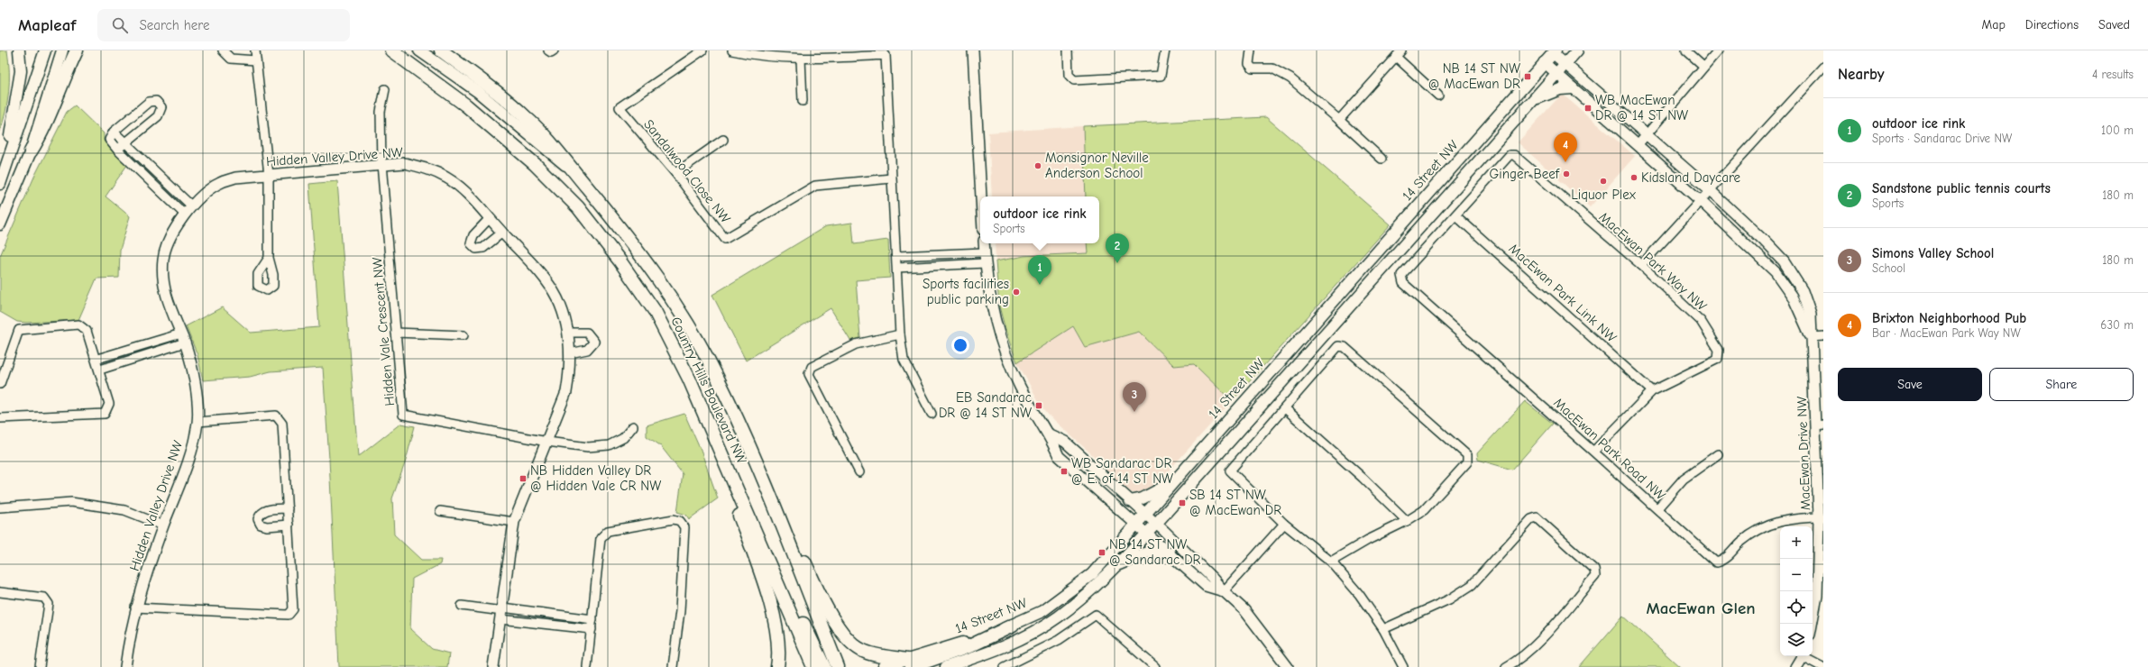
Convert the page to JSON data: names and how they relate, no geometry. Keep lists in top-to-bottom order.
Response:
{
  "streets": {
    "main road": ["14 Street NW", "Country Hills Boulevard NW"],
    "street": [
      "Hidden Valley Drive NW",
      "Sandalwood Close NW",
      "MacEwan Park Way NW",
      "MacEwan Park Link NW",
      "Hidden Vale Crescent NW",
      "MacEwan Park Road NW",
      "MacEwan Drive NW"
    ]
  },
  "crossings": [
    ["Hidden Valley Drive NW", "Hidden Vale Crescent NW"],
    ["14 Street NW", "MacEwan Drive NW"],
    ["MacEwan Park Way NW", "MacEwan Park Link NW"],
    ["MacEwan Park Way NW", "MacEwan Park Road NW"],
    ["MacEwan Park Road NW", "MacEwan Drive NW"]
  ],
  "districts": ["MacEwan Glen"],
  "places": {
    "transit": [
      "NB 14 ST NW @ MacEwan DR",
      "WB MacEwan DR @ 14 ST NW",
      "EB Sandarac DR @ 14 ST NW",
      "WB Sandarac DR @ E. of 14 ST NW",
      "NB Hidden Valley DR @ Hidden Vale CR NW",
      "SB 14 ST NW @ MacEwan DR",
      "NB 14 ST NW @ Sandarac DR"
    ],
    "other": [
      "Monsignor Neville Anderson School",
      "Ginger Beef",
      "Kidsland Daycare",
      "Liquor Plex",
      "Sports facilities public parking"
    ]
  },
  "page": {
    "header": "Mapleaf",
    "search": "Search here",
    "nav": ["Map", "Directions", "Saved"],
    "heading": ["Nearby", "4 results"],
    "list": [
      {
        "mark": "1",
        "name": "outdoor ice rink",
        "note": "Sports · Sandarac Drive NW",
        "value": "100 m"
      },
      {
        "mark": "2",
        "name": "Sandstone public tennis courts",
        "note": "Sports",
        "value": "180 m"
      },
      {
        "mark": "3",
        "name": "Simons Valley School",
        "note": "School",
        "value": "180 m"
      },
      {
        "mark": "4",
        "name": "Brixton Neighborhood Pub",
        "note": "Bar · MacEwan Park Way NW",
        "value": "630 m"
      }
    ],
    "pins": [
      "4",
      "2",
      "1",
      "3"
    ],
    "popup": ["outdoor ice rink", "Sports"],
    "buttons": ["Save", "Share"],
    "map_buttons": ["+", "−"]
  }
}
